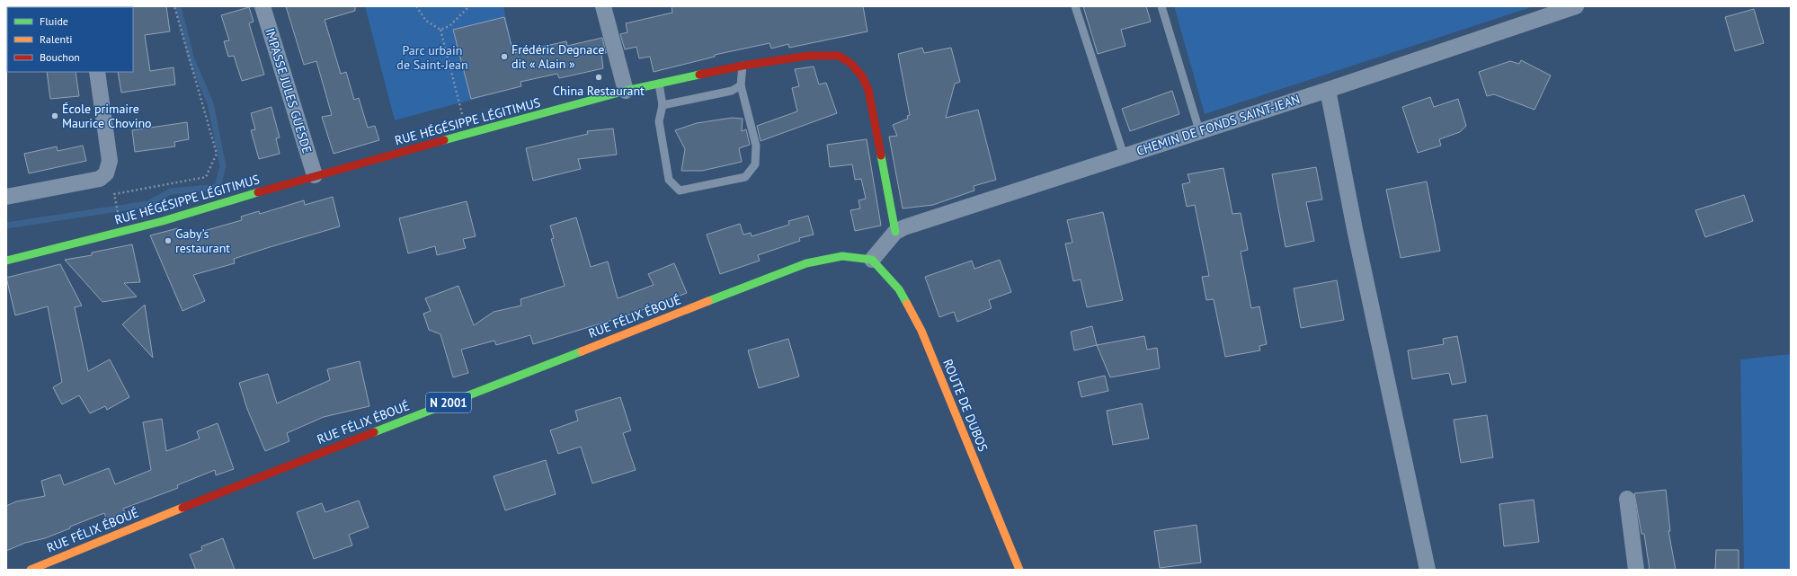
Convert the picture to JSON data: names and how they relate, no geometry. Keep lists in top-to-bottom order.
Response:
{
  "streets": {
    "main road": [
      "RUE HÉGÉSIPPE LÉGITIMUS",
      "RUE FÉLIX ÉBOUÉ",
      "N 2001",
      "ROUTE DE DUBOS"
    ],
    "street": ["IMPASSE JULES GUESDE", "CHEMIN DE FONDS SAINT-JEAN"]
  },
  "crossings": [
    ["IMPASSE JULES GUESDE", "RUE HÉGÉSIPPE LÉGITIMUS"],
    ["RUE HÉGÉSIPPE LÉGITIMUS", "CHEMIN DE FONDS SAINT-JEAN"],
    ["CHEMIN DE FONDS SAINT-JEAN", "RUE FÉLIX ÉBOUÉ"],
    ["CHEMIN DE FONDS SAINT-JEAN", "ROUTE DE DUBOS"],
    ["RUE FÉLIX ÉBOUÉ", "ROUTE DE DUBOS"]
  ],
  "parks": ["Parc urbain de Saint-Jean"],
  "places": [
    "Frédéric Degnace dit « Alain »",
    "China Restaurant",
    "École primaire Maurice Chovino",
    "Gaby's restaurant"
  ],
  "legend": ["Fluide", "Ralenti", "Bouchon"]
}
